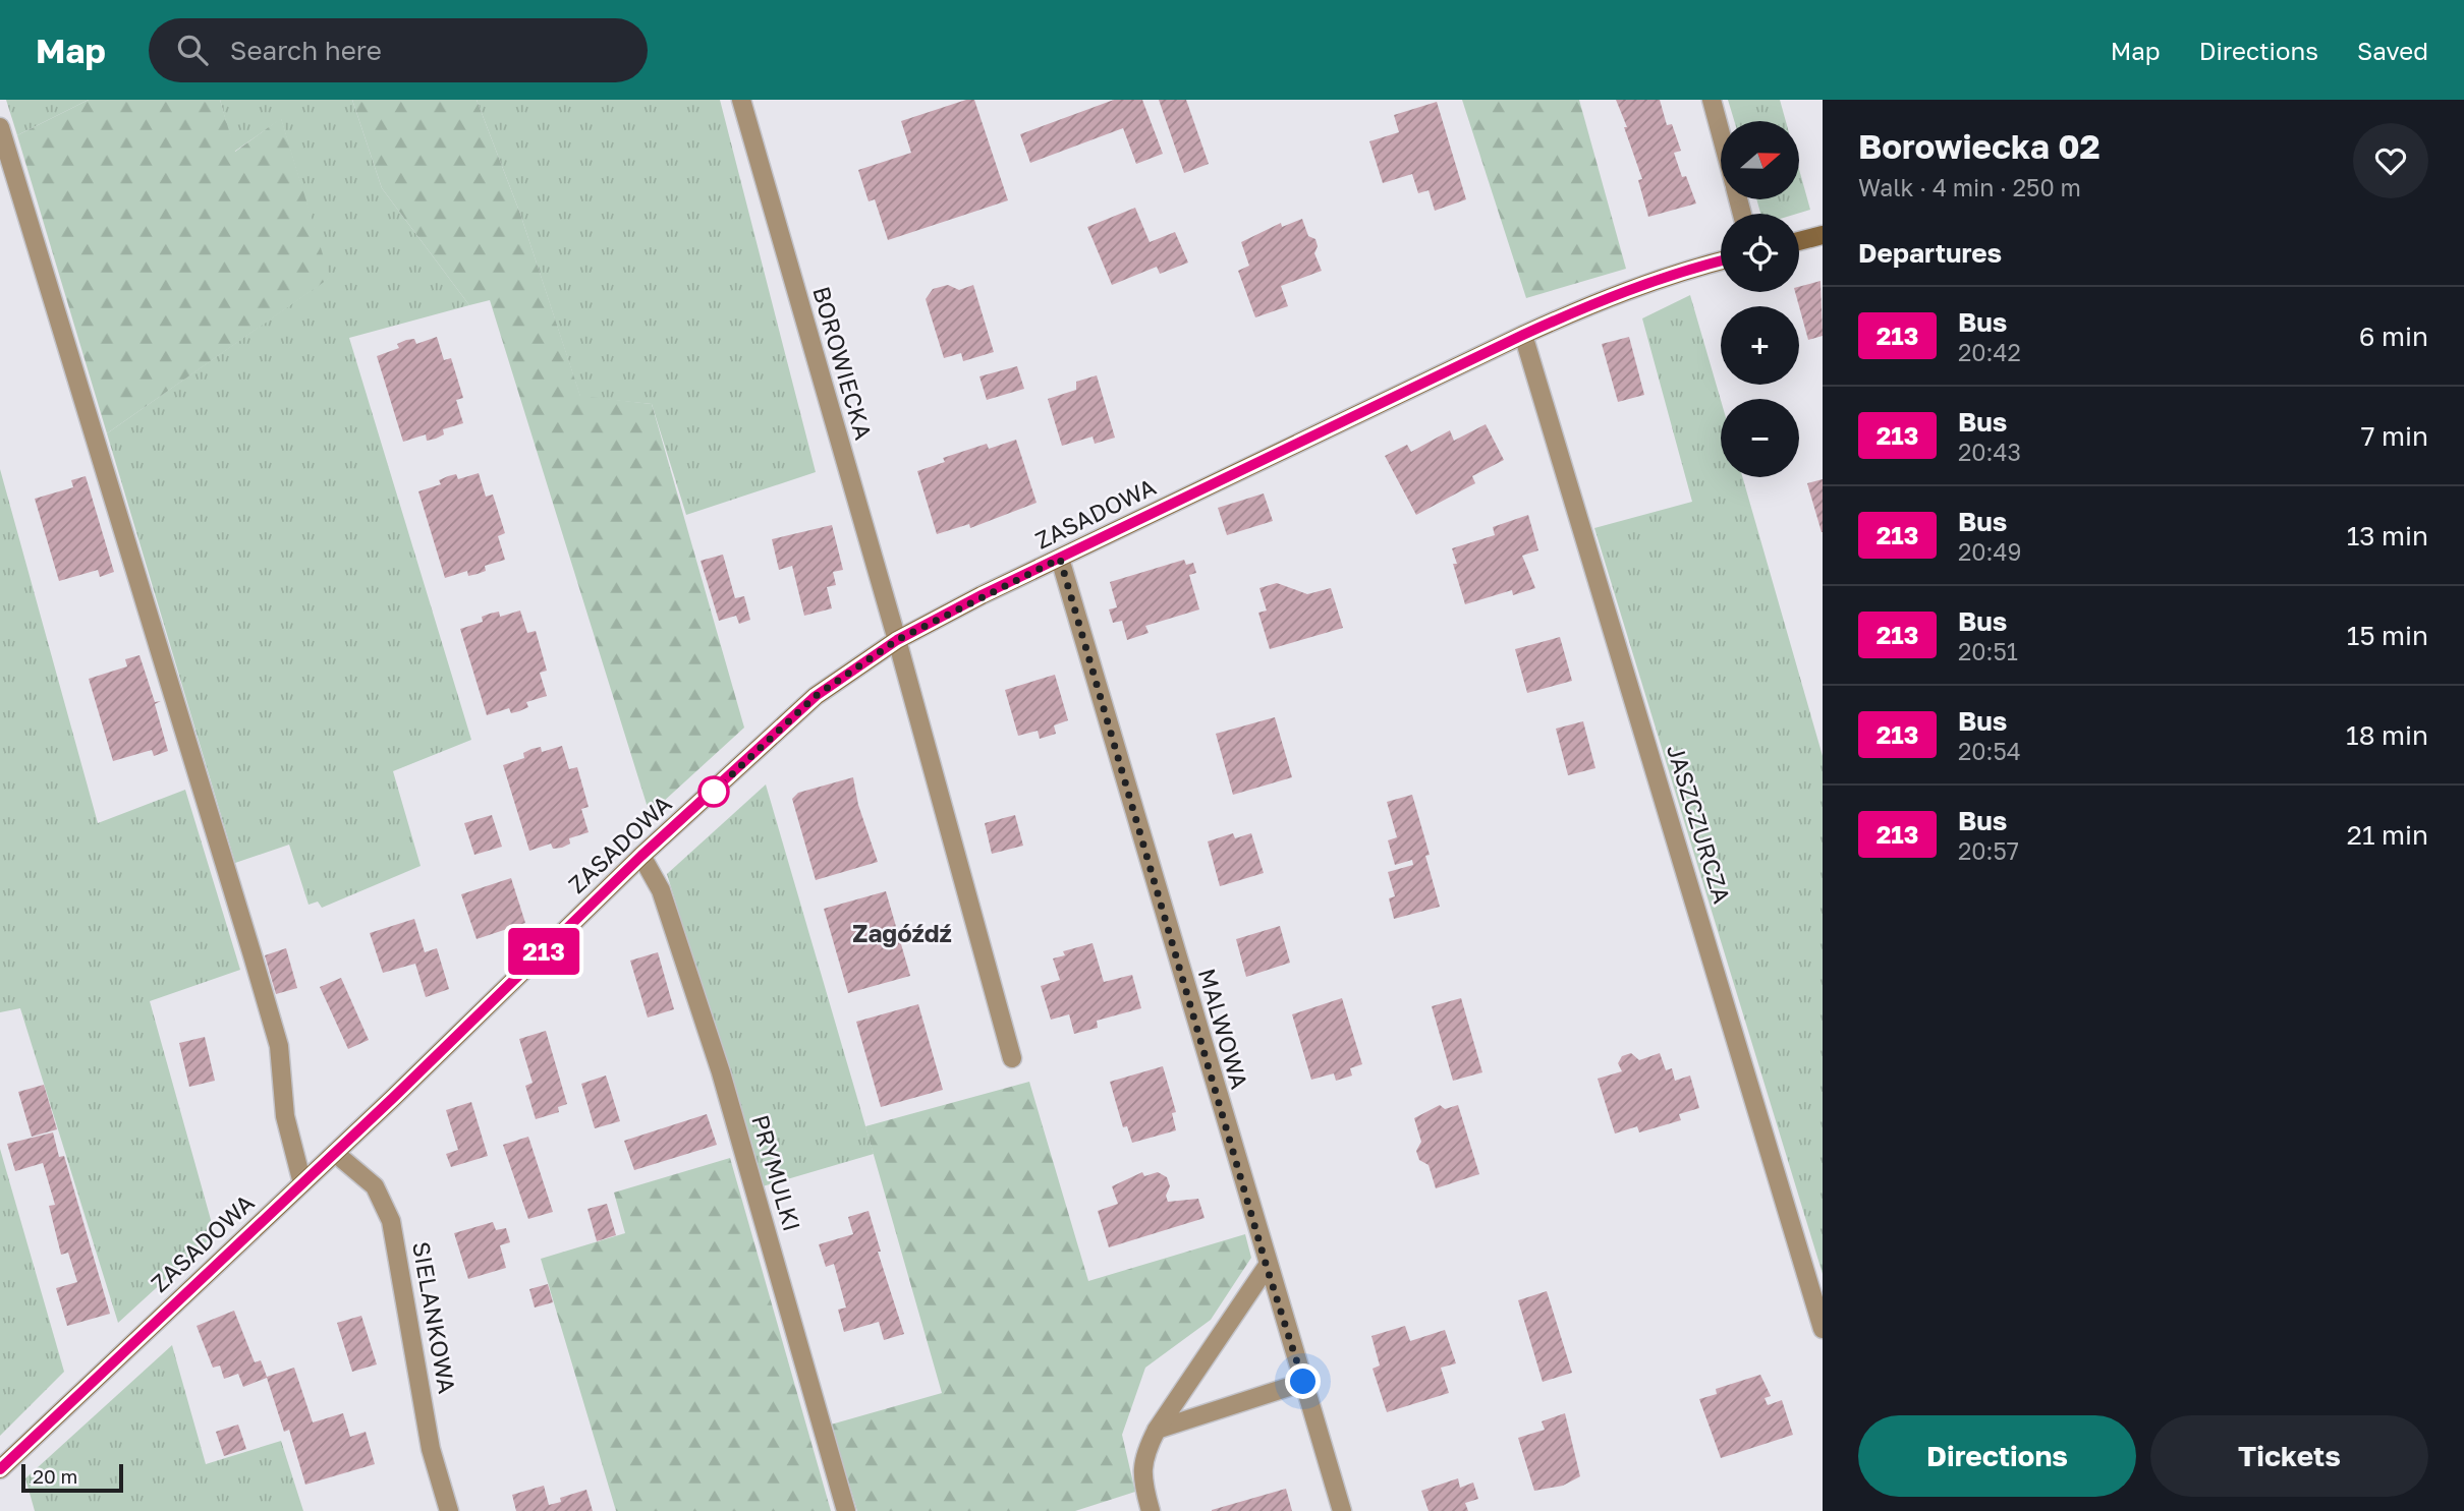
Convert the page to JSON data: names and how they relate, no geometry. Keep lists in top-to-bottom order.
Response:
{
  "streets": {
    "street": [
      "BOROWIECKA",
      "ZASADOWA",
      "JASZCZURCZA",
      "MALWOWA",
      "PRYMULKI",
      "SIELANKOWA"
    ]
  },
  "crossings": [
    ["BOROWIECKA", "ZASADOWA"],
    ["ZASADOWA", "JASZCZURCZA"],
    ["ZASADOWA", "MALWOWA"],
    ["ZASADOWA", "PRYMULKI"],
    ["ZASADOWA", "SIELANKOWA"]
  ],
  "districts": ["Zagóźdź"],
  "lines": ["bus line 213"],
  "scale_bar": "20 m",
  "north": "right",
  "page": {
    "header": "Map",
    "search": "Search here",
    "nav": ["Map", "Directions", "Saved"],
    "on_map": "213",
    "heading": [
      ["Borowiecka 02", "Walk · 4 min · 250 m"],
      "Departures"
    ],
    "map_buttons": ["+", "−"],
    "list": [
      {
        "mark": "213",
        "name": "Bus",
        "note": "20:42",
        "value": "6 min"
      },
      {
        "mark": "213",
        "name": "Bus",
        "note": "20:43",
        "value": "7 min"
      },
      {
        "mark": "213",
        "name": "Bus",
        "note": "20:49",
        "value": "13 min"
      },
      {
        "mark": "213",
        "name": "Bus",
        "note": "20:51",
        "value": "15 min"
      },
      {
        "mark": "213",
        "name": "Bus",
        "note": "20:54",
        "value": "18 min"
      },
      {
        "mark": "213",
        "name": "Bus",
        "note": "20:57",
        "value": "21 min"
      }
    ],
    "buttons": ["Directions", "Tickets"],
    "scale": "20 m"
  }
}
